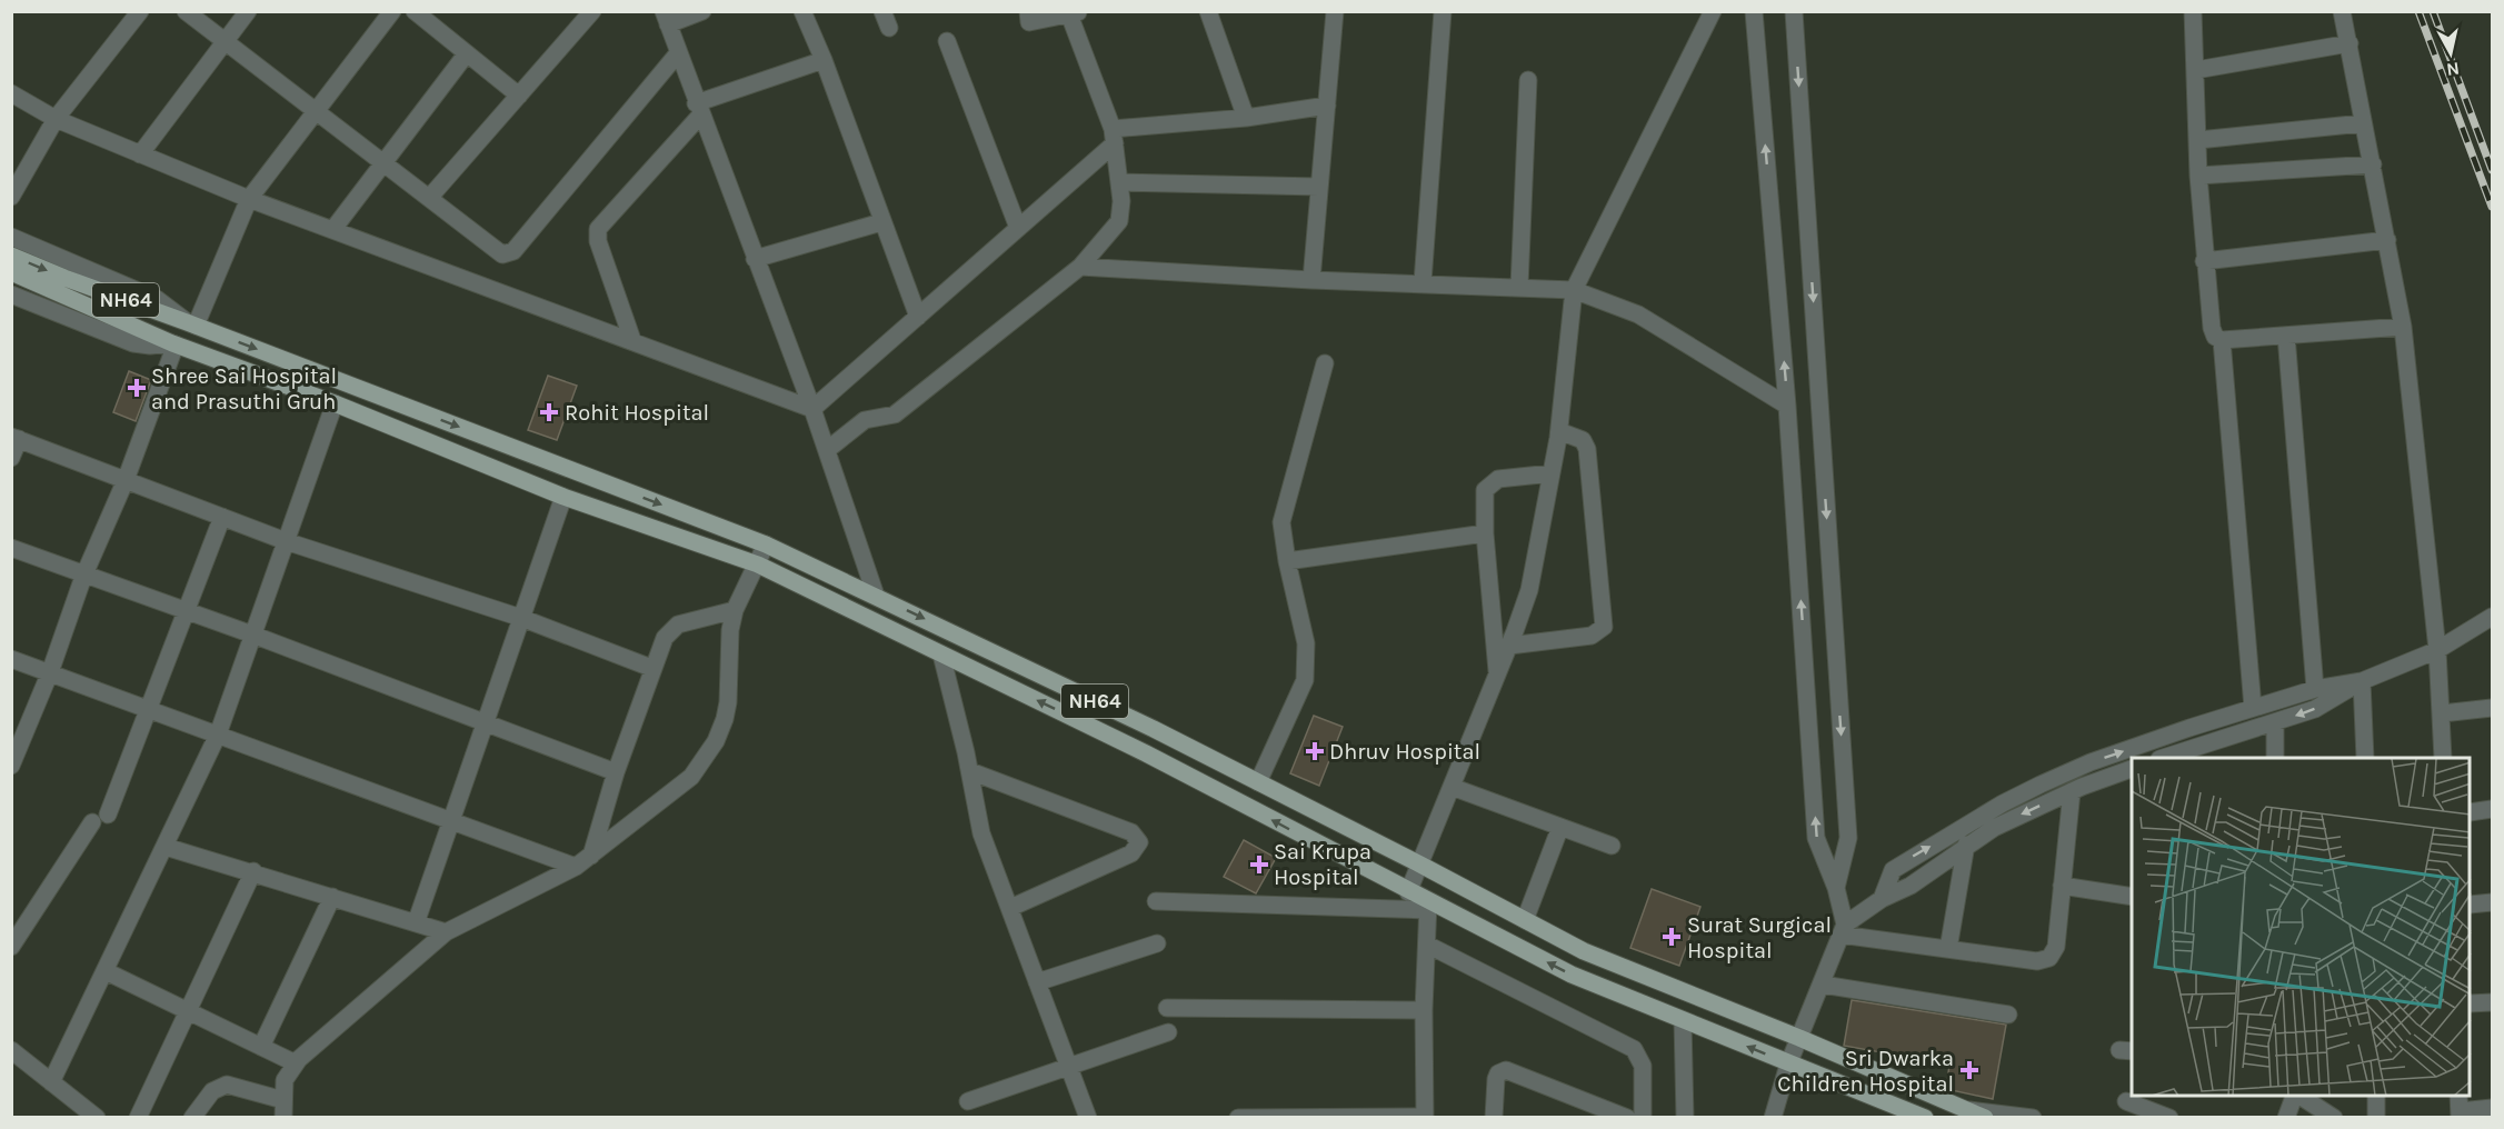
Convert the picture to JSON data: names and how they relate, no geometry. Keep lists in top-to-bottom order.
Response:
{
  "streets": {
    "main road": ["NH64"]
  },
  "places": {
    "health": [
      "Shree Sai Hospital and Prasuthi Gruh",
      "Rohit Hospital",
      "Dhruv Hospital",
      "Sai Krupa Hospital",
      "Surat Surgical Hospital",
      "Sri Dwarka Children Hospital"
    ]
  },
  "north": "bottom"
}
